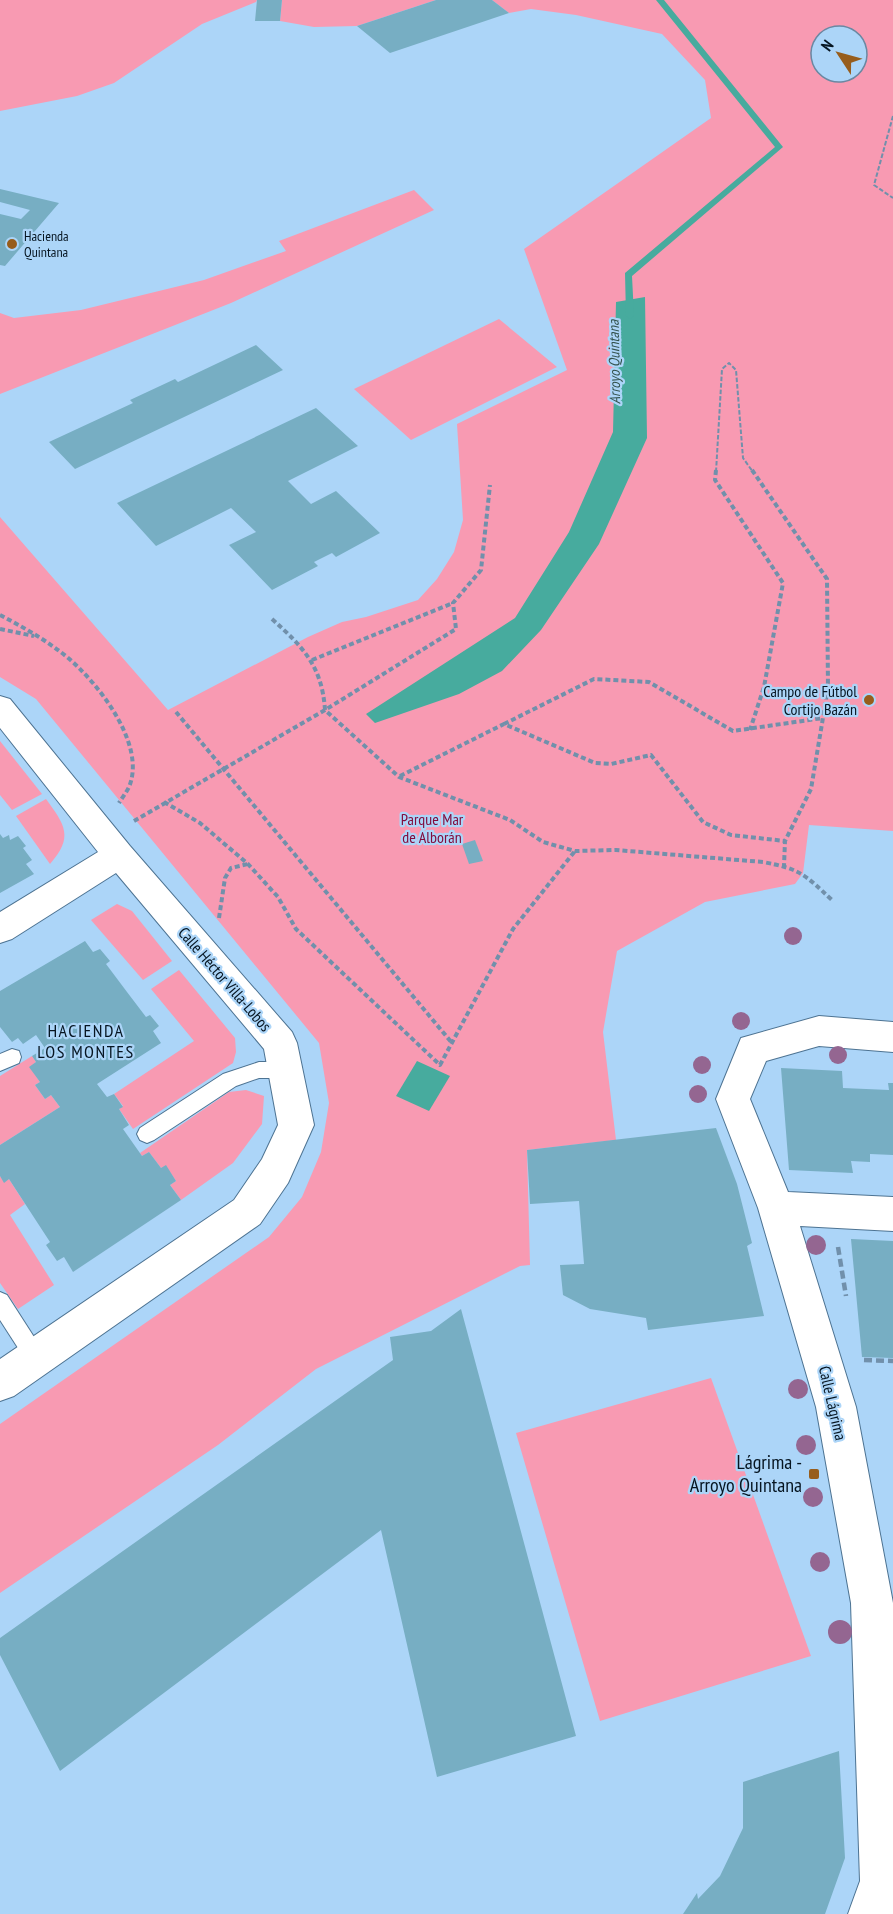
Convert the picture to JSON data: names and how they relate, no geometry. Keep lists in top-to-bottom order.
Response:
{
  "streets": {
    "street": ["Calle Héctor Villa-Lobos", "Calle Lágrima"]
  },
  "districts": ["HACIENDA LOS MONTES"],
  "water": ["Arroyo Quintana"],
  "parks": ["Parque Mar de Alborán"],
  "places": {
    "other": ["Hacienda Quintana", "Campo de Fútbol Cortijo Bazán"],
    "transit": ["Lágrima - Arroyo Quintana"]
  },
  "north": "top left"
}
